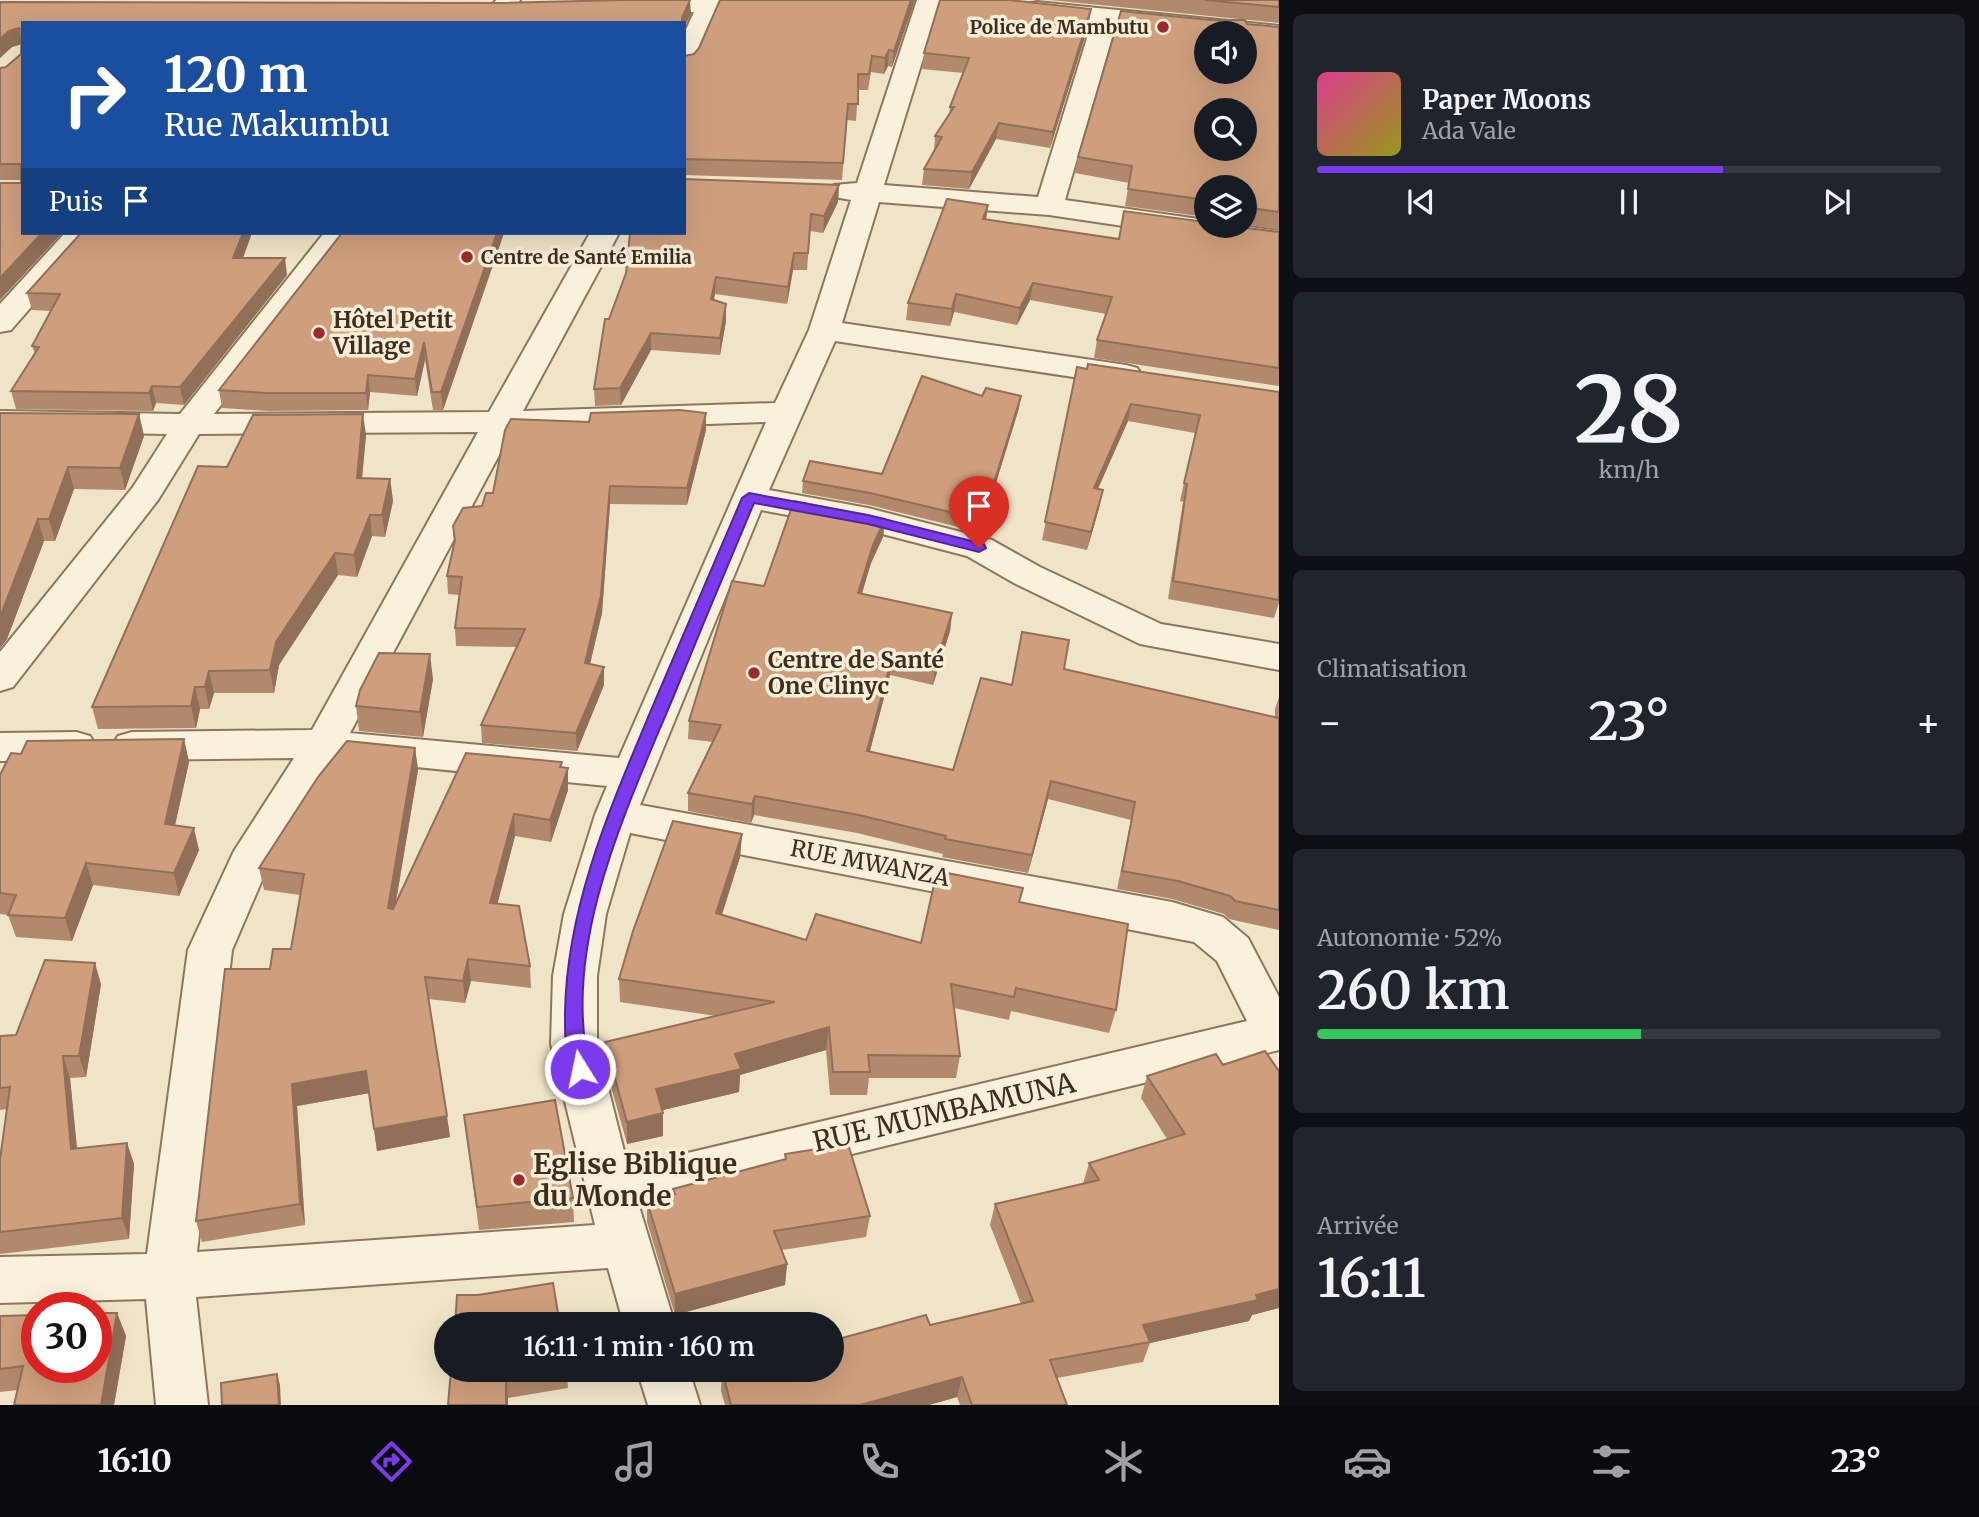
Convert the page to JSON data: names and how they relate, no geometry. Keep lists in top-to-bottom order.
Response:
{
  "streets": {
    "street": ["RUE MWANZA", "RUE MUMBAMUNA"]
  },
  "crossings": [
    ["RUE MWANZA", "RUE MUMBAMUNA"]
  ],
  "places": [
    "Police de Mambutu",
    "Centre de Santé Emilia",
    "Hôtel Petit Village",
    "Centre de Santé One Clinyc",
    "Eglise Biblique du Monde"
  ],
  "page": {
    "turn": ["120 m", "Rue Makumbu"],
    "song": ["Paper Moons", "Ada Vale"],
    "then": "Puis",
    "tile": [
      ["28", "km/h"],
      "Climatisation",
      ["Autonomie · 52%", "260 km"],
      ["Arrivée", "16:11"]
    ],
    "heat": ["−", "23°", "+"],
    "limit": "30",
    "trip": "16:11 · 1 min · 160 m",
    "tabs": ["16:10", "23°"]
  }
}
